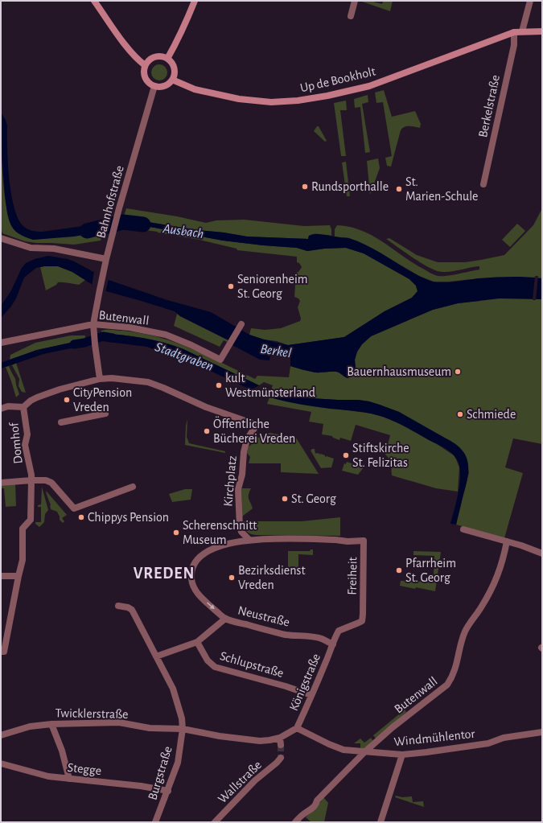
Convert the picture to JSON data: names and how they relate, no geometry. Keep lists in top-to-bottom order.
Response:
{
  "streets": {
    "street": [
      "Up de Bookholt",
      "Berkelstraße",
      "Bahnhofstraße",
      "Butenwall",
      "Domhof",
      "Kirchplatz",
      "Freiheit",
      "Neustraße",
      "Schlupstraße",
      "Königstraße",
      "Twicklerstraße",
      "Windmühlentor",
      "Stegge",
      "Burgstraße",
      "Wallstraße"
    ]
  },
  "crossings": [
    ["Up de Bookholt", "Berkelstraße"],
    ["Up de Bookholt", "Bahnhofstraße"],
    ["Bahnhofstraße", "Butenwall"],
    ["Bahnhofstraße", "Kirchplatz"],
    ["Butenwall", "Windmühlentor"],
    ["Kirchplatz", "Freiheit"],
    ["Kirchplatz", "Neustraße"],
    ["Freiheit", "Neustraße"],
    ["Freiheit", "Königstraße"],
    ["Neustraße", "Königstraße"],
    ["Schlupstraße", "Königstraße"],
    ["Königstraße", "Twicklerstraße"],
    ["Königstraße", "Windmühlentor"],
    ["Twicklerstraße", "Windmühlentor"],
    ["Twicklerstraße", "Burgstraße"],
    ["Stegge", "Burgstraße"]
  ],
  "districts": ["VREDEN"],
  "water": ["Ausbach", "Berkel", "Stadtgraben"],
  "places": [
    "Rundsporthalle",
    "St. Marien-Schule",
    "Seniorenheim St. Georg",
    "Bauernhausmuseum",
    "kult Westmünsterland",
    "CityPension Vreden",
    "Schmiede",
    "Öffentliche Bücherei Vreden",
    "Stiftskirche St. Felizitas",
    "St. Georg",
    "Chippys Pension",
    "Scherenschnitt Museum",
    "Pfarrheim St. Georg",
    "Bezirksdienst Vreden"
  ]
}
